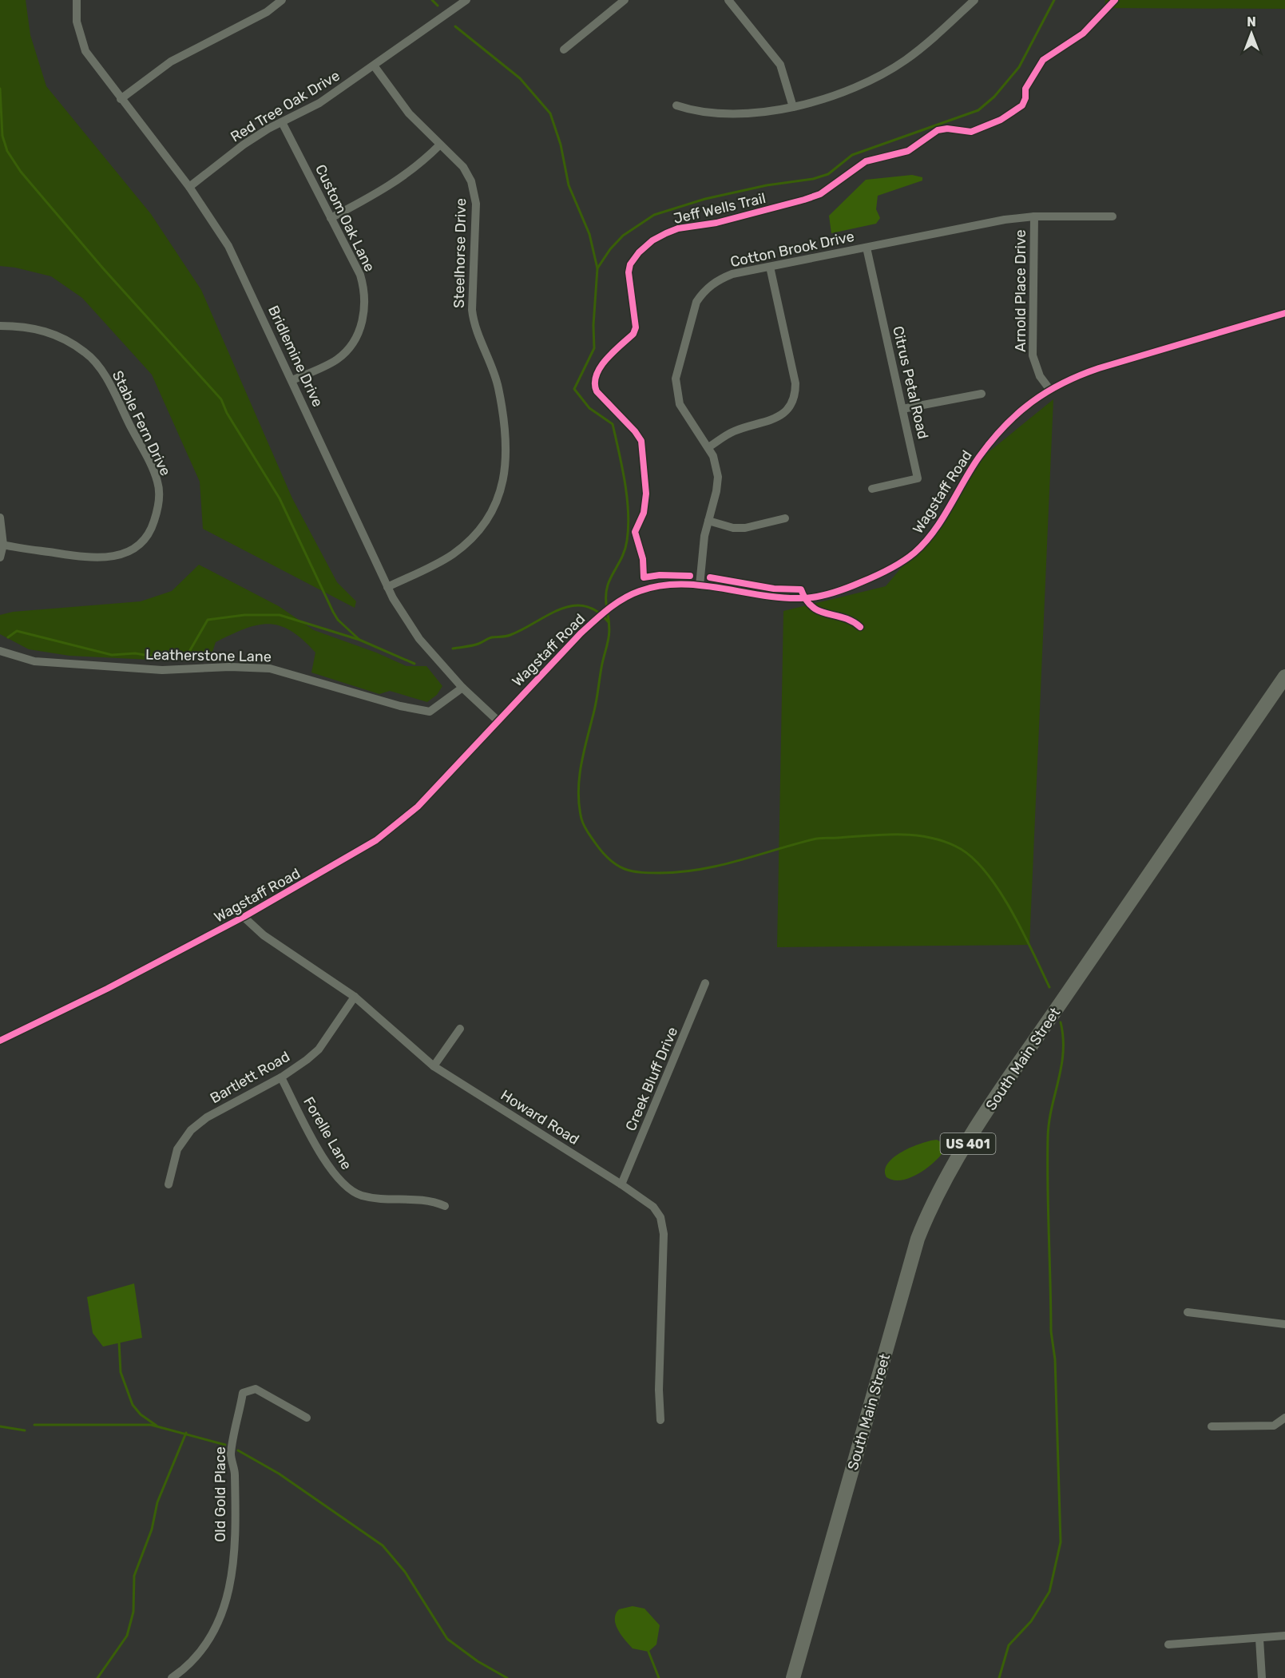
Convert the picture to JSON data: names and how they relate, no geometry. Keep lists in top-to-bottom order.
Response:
{
  "streets": {
    "highway": ["South Main Street", "US 401"],
    "street": [
      "Red Tree Oak Drive",
      "Custom Oak Lane",
      "Cotton Brook Drive",
      "Steelhorse Drive",
      "Arnold Place Drive",
      "Bridlemine Drive",
      "Citrus Petal Road",
      "Stable Fern Drive",
      "Wagstaff Road",
      "Leatherstone Lane",
      "Bartlett Road",
      "Creek Bluff Drive",
      "Howard Road",
      "Forelle Lane",
      "Old Gold Place"
    ],
    "cycle path": ["Jeff Wells Trail"]
  },
  "crossings": [
    ["Red Tree Oak Drive", "Custom Oak Lane"],
    ["Red Tree Oak Drive", "Steelhorse Drive"],
    ["Red Tree Oak Drive", "Bridlemine Drive"],
    ["Custom Oak Lane", "Bridlemine Drive"],
    ["Cotton Brook Drive", "Arnold Place Drive"],
    ["Cotton Brook Drive", "Citrus Petal Road"],
    ["Cotton Brook Drive", "Wagstaff Road"],
    ["Steelhorse Drive", "Bridlemine Drive"],
    ["Arnold Place Drive", "Wagstaff Road"],
    ["Bridlemine Drive", "Wagstaff Road"],
    ["Bridlemine Drive", "Leatherstone Lane"],
    ["Wagstaff Road", "Howard Road"],
    ["Bartlett Road", "Howard Road"],
    ["Bartlett Road", "Forelle Lane"],
    ["Creek Bluff Drive", "Howard Road"]
  ],
  "north": "top"
}
